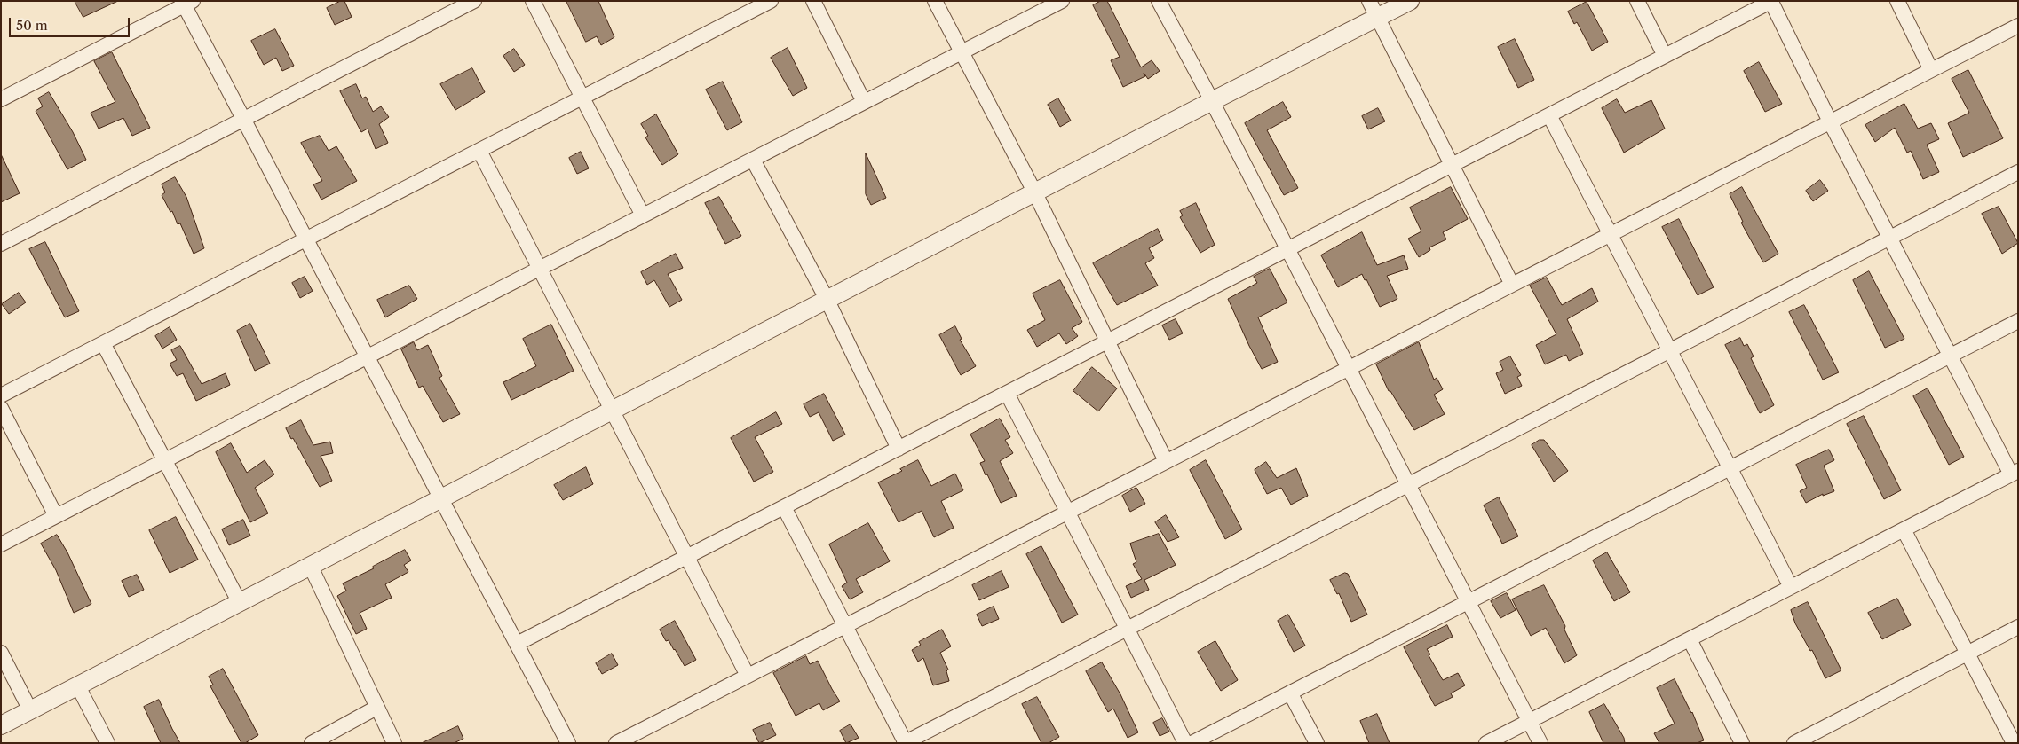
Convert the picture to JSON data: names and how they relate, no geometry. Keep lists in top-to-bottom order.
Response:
{
  "scale_bar": "50 m"
}
